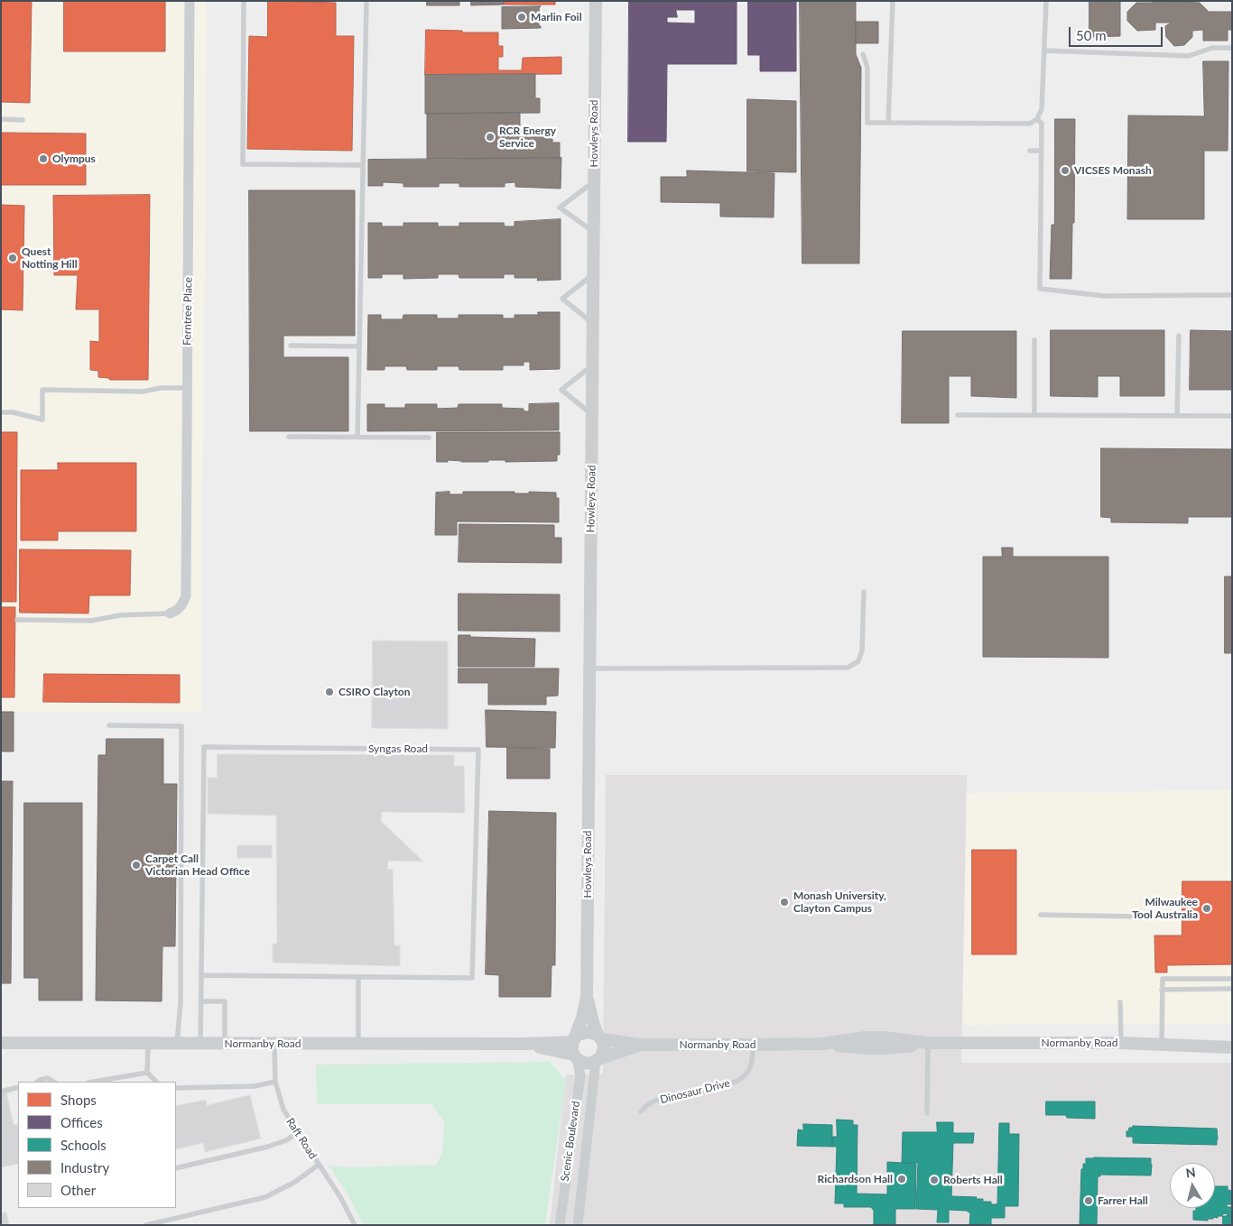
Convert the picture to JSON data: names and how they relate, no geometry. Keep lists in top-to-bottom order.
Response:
{
  "streets": {
    "street": [
      "Howleys Road",
      "Ferntree Place",
      "Normanby Road",
      "Scenic Boulevard"
    ],
    "lane": ["Syngas Road", "Dinosaur Drive", "Raft Road"]
  },
  "crossings": [
    ["Howleys Road", "Normanby Road"],
    ["Howleys Road", "Scenic Boulevard"],
    ["Syngas Road", "Normanby Road"],
    ["Normanby Road", "Dinosaur Drive"],
    ["Normanby Road", "Raft Road"],
    ["Normanby Road", "Scenic Boulevard"]
  ],
  "places": [
    "Marlin Foil",
    "RCR Energy Service",
    "Olympus",
    "VICSES Monash",
    "Quest Notting Hill",
    "CSIRO Clayton",
    "Carpet Call Victorian Head Office",
    "Monash University, Clayton Campus",
    "Milwaukee Tool Australia",
    "Richardson Hall",
    "Roberts Hall",
    "Farrer Hall"
  ],
  "legend": [
    "Shops",
    "Offices",
    "Schools",
    "Industry",
    "Other"
  ],
  "scale_bar": "50 m",
  "north": "top"
}
